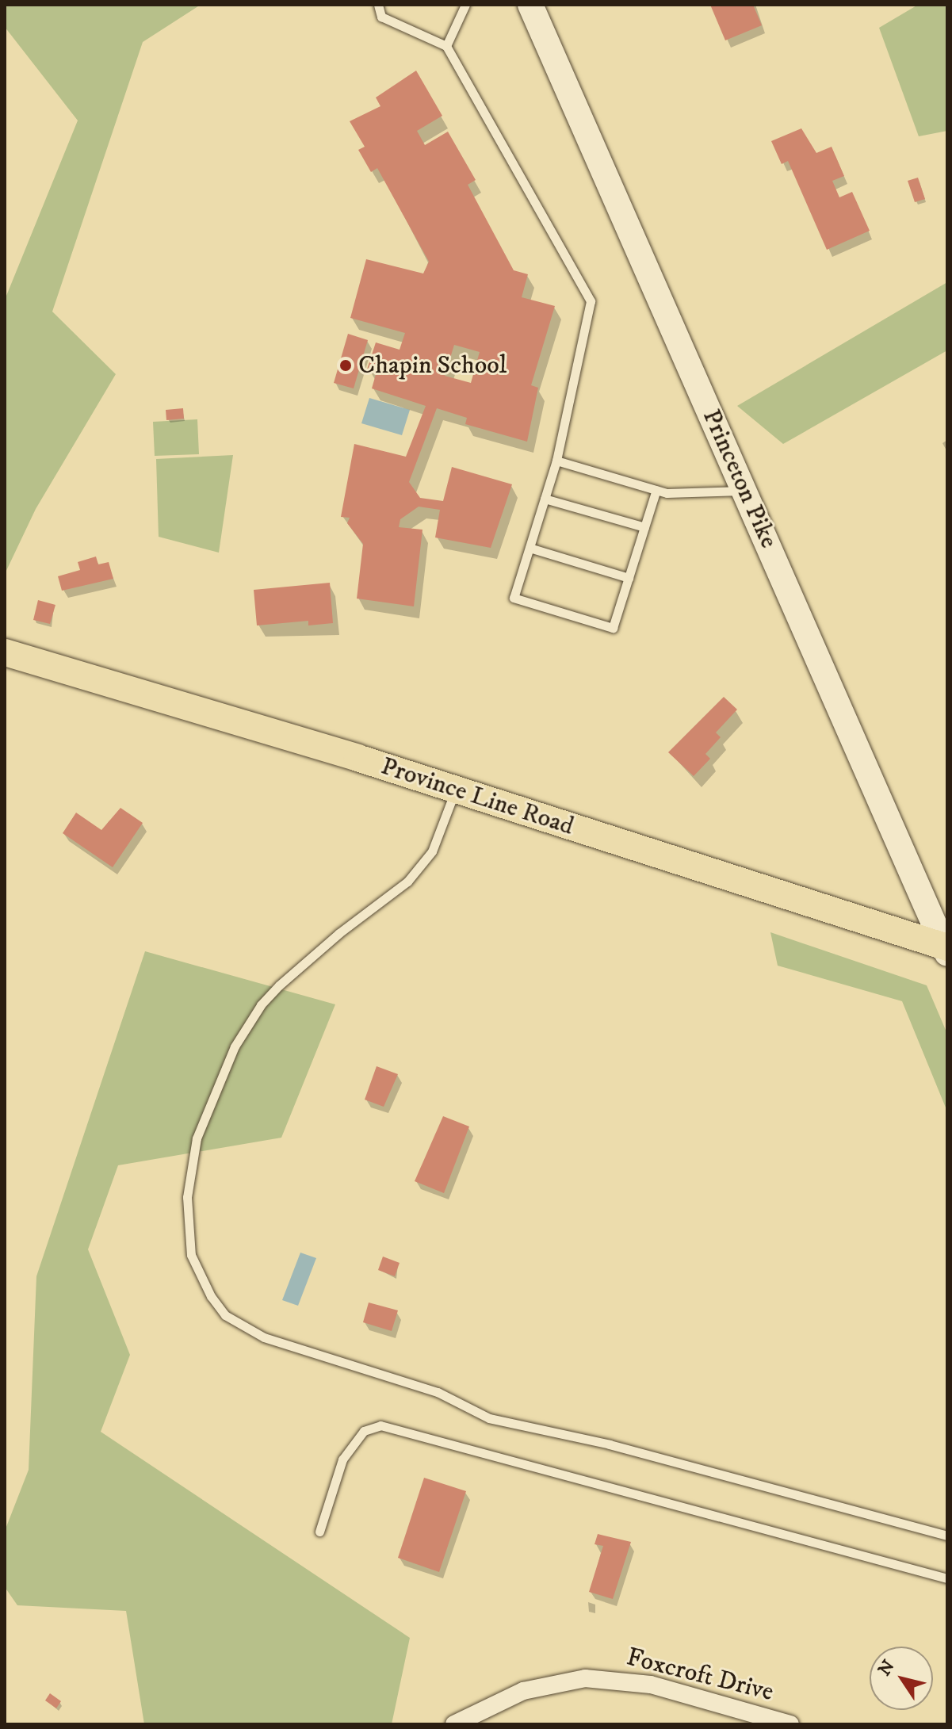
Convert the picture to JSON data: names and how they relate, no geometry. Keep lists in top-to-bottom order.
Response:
{
  "streets": {
    "main road": ["Princeton Pike", "Province Line Road"],
    "street": ["Foxcroft Drive"]
  },
  "crossings": [
    ["Princeton Pike", "Province Line Road"]
  ],
  "places": ["Chapin School"],
  "north": "top left"
}
